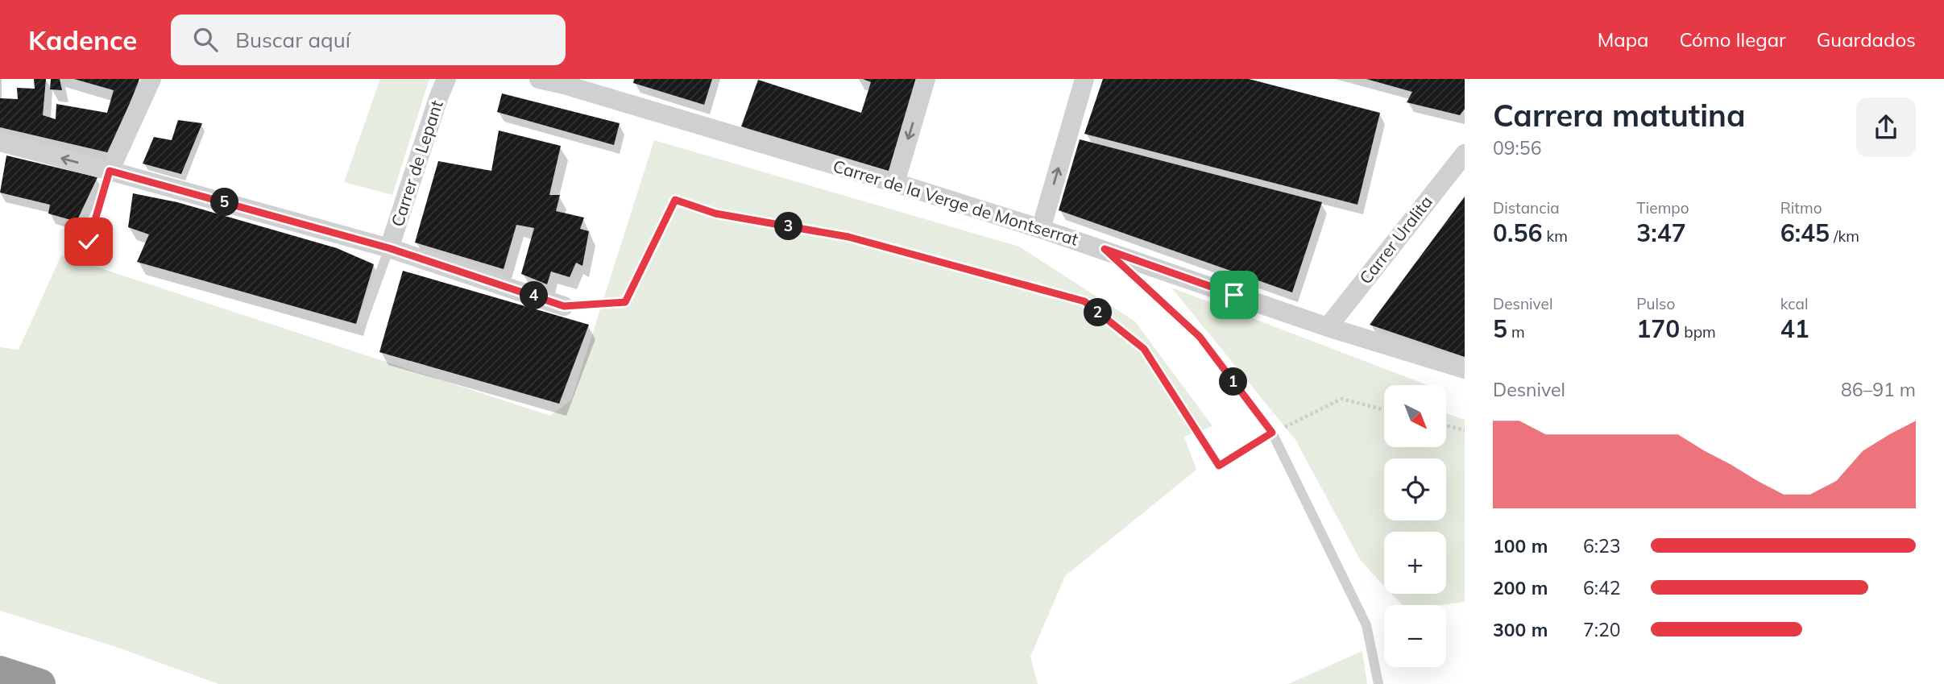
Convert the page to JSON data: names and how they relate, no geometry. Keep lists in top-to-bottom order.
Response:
{
  "streets": {
    "street": ["Carrer de Lepant", "Carrer de la Verge de Montserrat", "Carrer Uralita"]
  },
  "crossings": [
    ["Carrer de la Verge de Montserrat", "Carrer Uralita"]
  ],
  "north": "bottom right",
  "page": {
    "header": "Kadence",
    "search": "Buscar aquí",
    "nav": ["Mapa", "Cómo llegar", "Guardados"],
    "heading": ["Carrera matutina", "09:56"],
    "stats": [
      ["Distancia", "0.56 km"],
      ["Tiempo", "3:47"],
      ["Ritmo", "6:45 /km"],
      ["Desnivel", "5 m"],
      ["Pulso", "170 bpm"],
      ["kcal", "41"]
    ],
    "pins": [
      "5",
      "3",
      "4",
      "2",
      "1"
    ],
    "chart": ["Desnivel", "86–91 m"],
    "map_buttons": ["+", "−"],
    "list": [
      {
        "name": "100 m",
        "note": "6:23"
      },
      {
        "name": "200 m",
        "note": "6:42"
      },
      {
        "name": "300 m",
        "note": "7:20"
      }
    ]
  }
}
